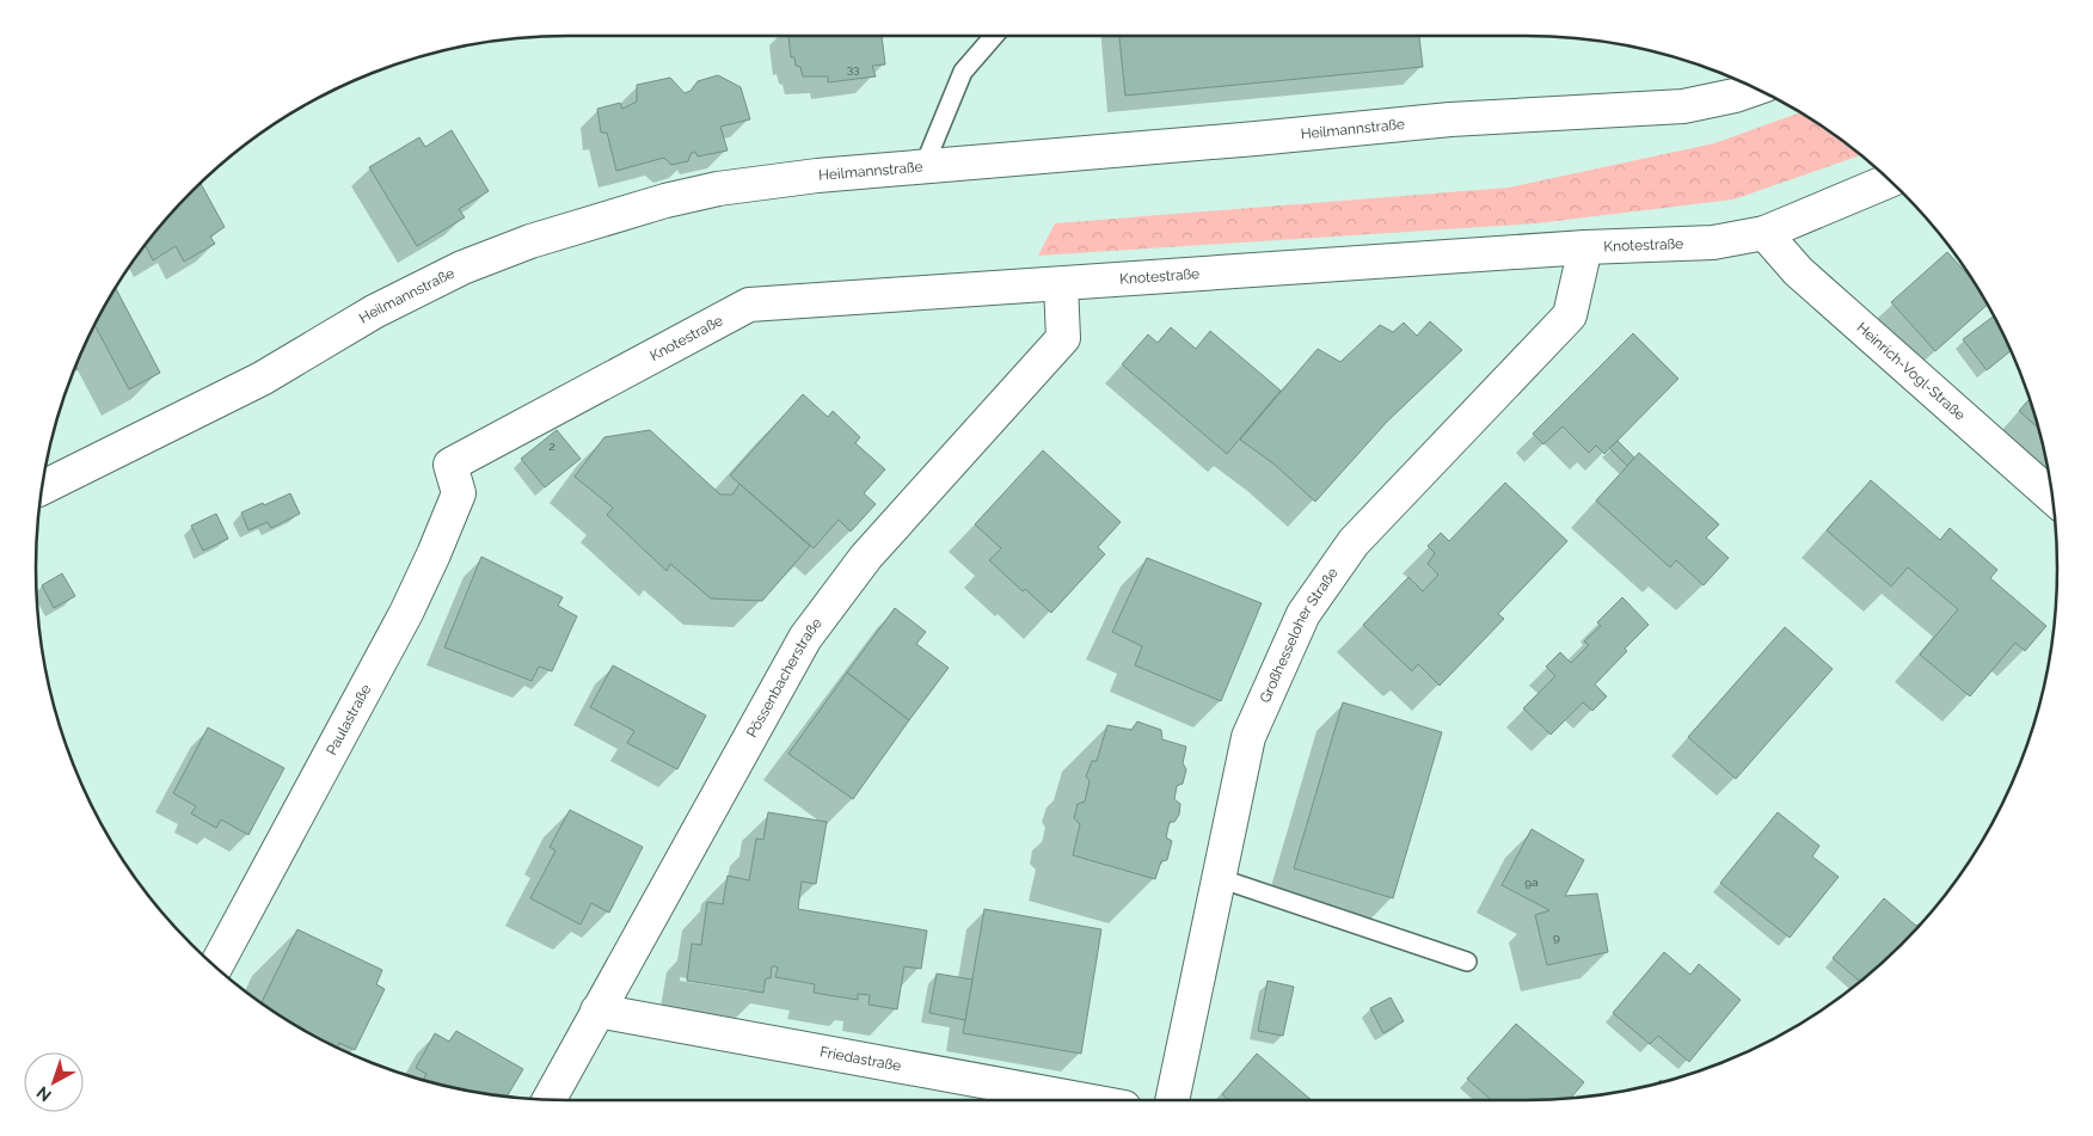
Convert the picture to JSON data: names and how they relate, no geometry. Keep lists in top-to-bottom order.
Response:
{
  "streets": {
    "street": [
      "Heilmannstraße",
      "Knotestraße",
      "Heinrich-Vogl-Straße",
      "Großhesseloher Straße",
      "Pössenbacherstraße",
      "Paulastraße",
      "Friedastraße"
    ]
  },
  "crossings": [
    ["Knotestraße", "Heinrich-Vogl-Straße"],
    ["Knotestraße", "Großhesseloher Straße"],
    ["Knotestraße", "Pössenbacherstraße"],
    ["Knotestraße", "Paulastraße"],
    ["Pössenbacherstraße", "Friedastraße"]
  ],
  "house_numbers": [
    "33",
    "2",
    "9a",
    "9"
  ],
  "north": "bottom left"
}
